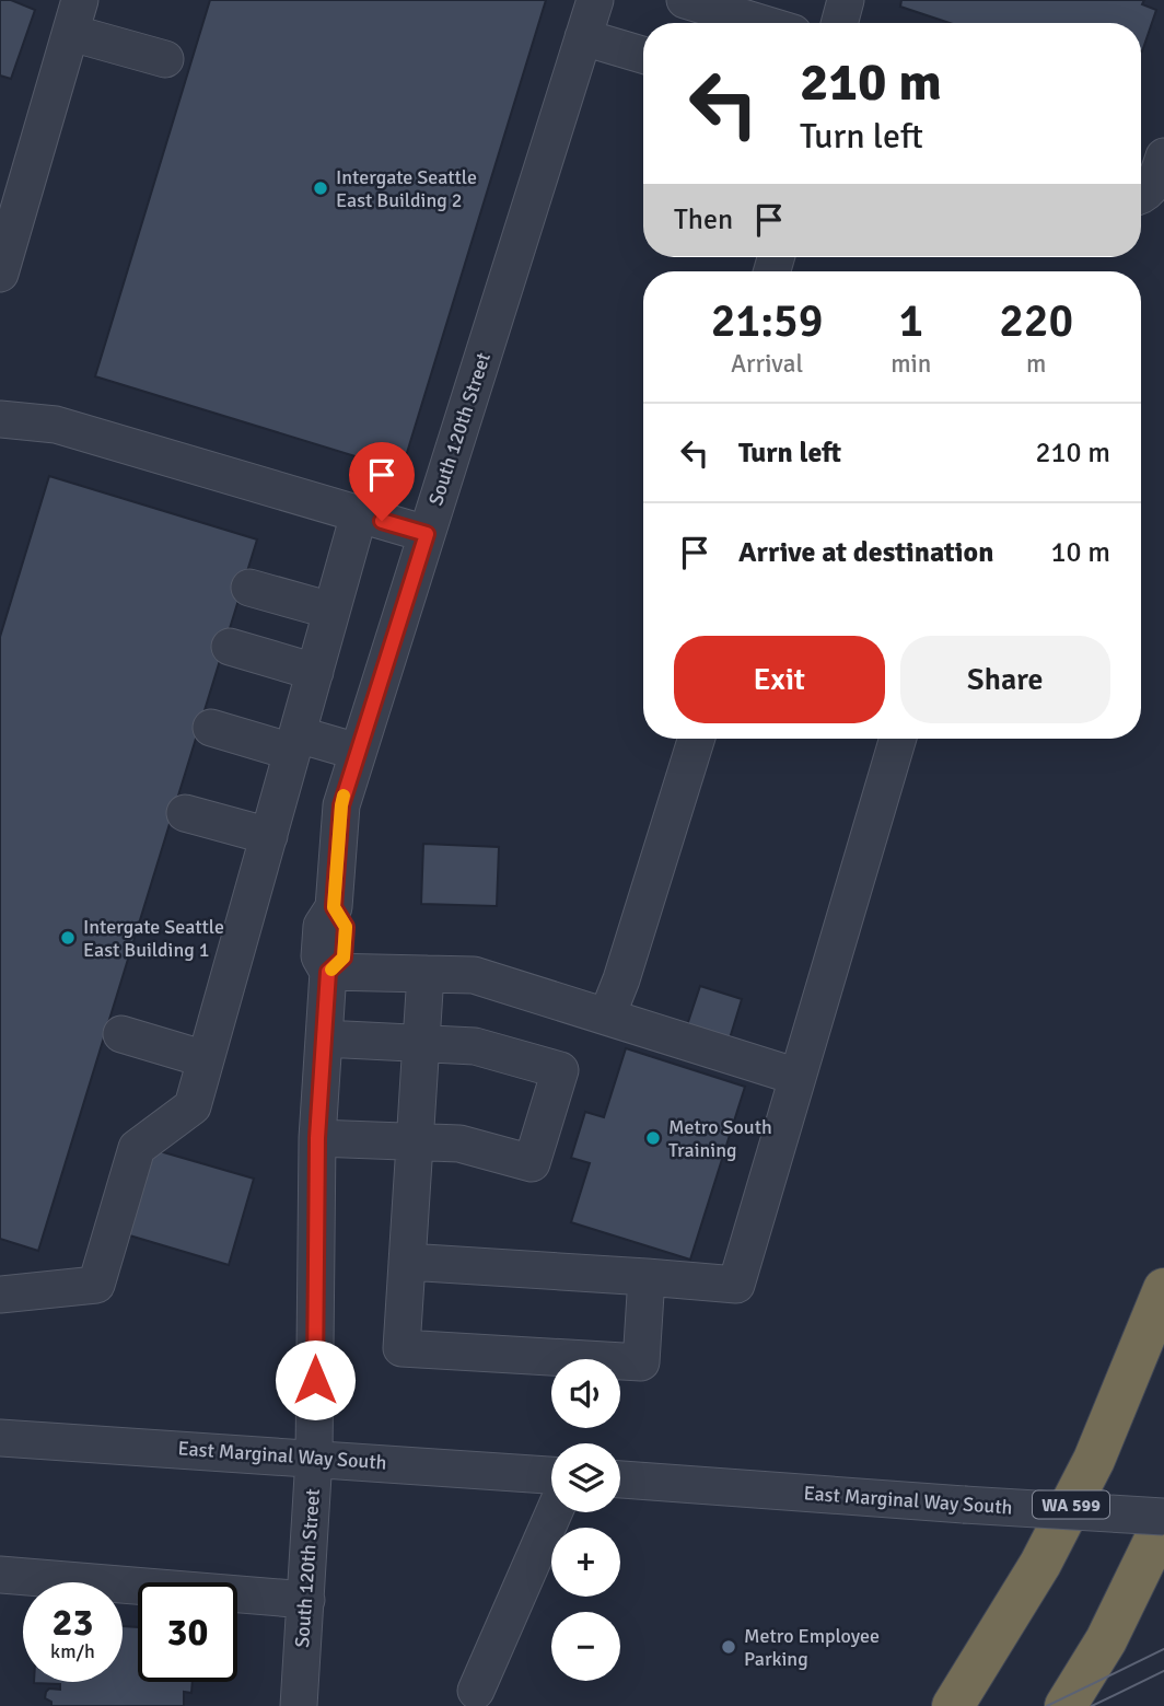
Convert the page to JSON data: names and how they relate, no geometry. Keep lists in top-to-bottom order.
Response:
{
  "streets": {
    "highway": ["WA 599"],
    "street": ["South 120th Street", "East Marginal Way South"]
  },
  "crossings": [
    ["South 120th Street", "East Marginal Way South"]
  ],
  "places": [
    "Intergate Seattle East Building 2",
    "Intergate Seattle East Building 1",
    "Metro South Training",
    "Metro Employee Parking"
  ],
  "page": {
    "turn": ["210 m", "Turn left"],
    "then": "Then",
    "eta": [
      "21:59",
      "Arrival",
      "1",
      "min",
      "220",
      "m"
    ],
    "list": [
      {
        "name": "Turn left",
        "value": "210 m"
      },
      {
        "name": "Arrive at destination",
        "value": "10 m"
      }
    ],
    "buttons": ["Exit", "Share"],
    "map_buttons": ["+", "−"],
    "speed": "23 km/h",
    "limit": "30"
  }
}
